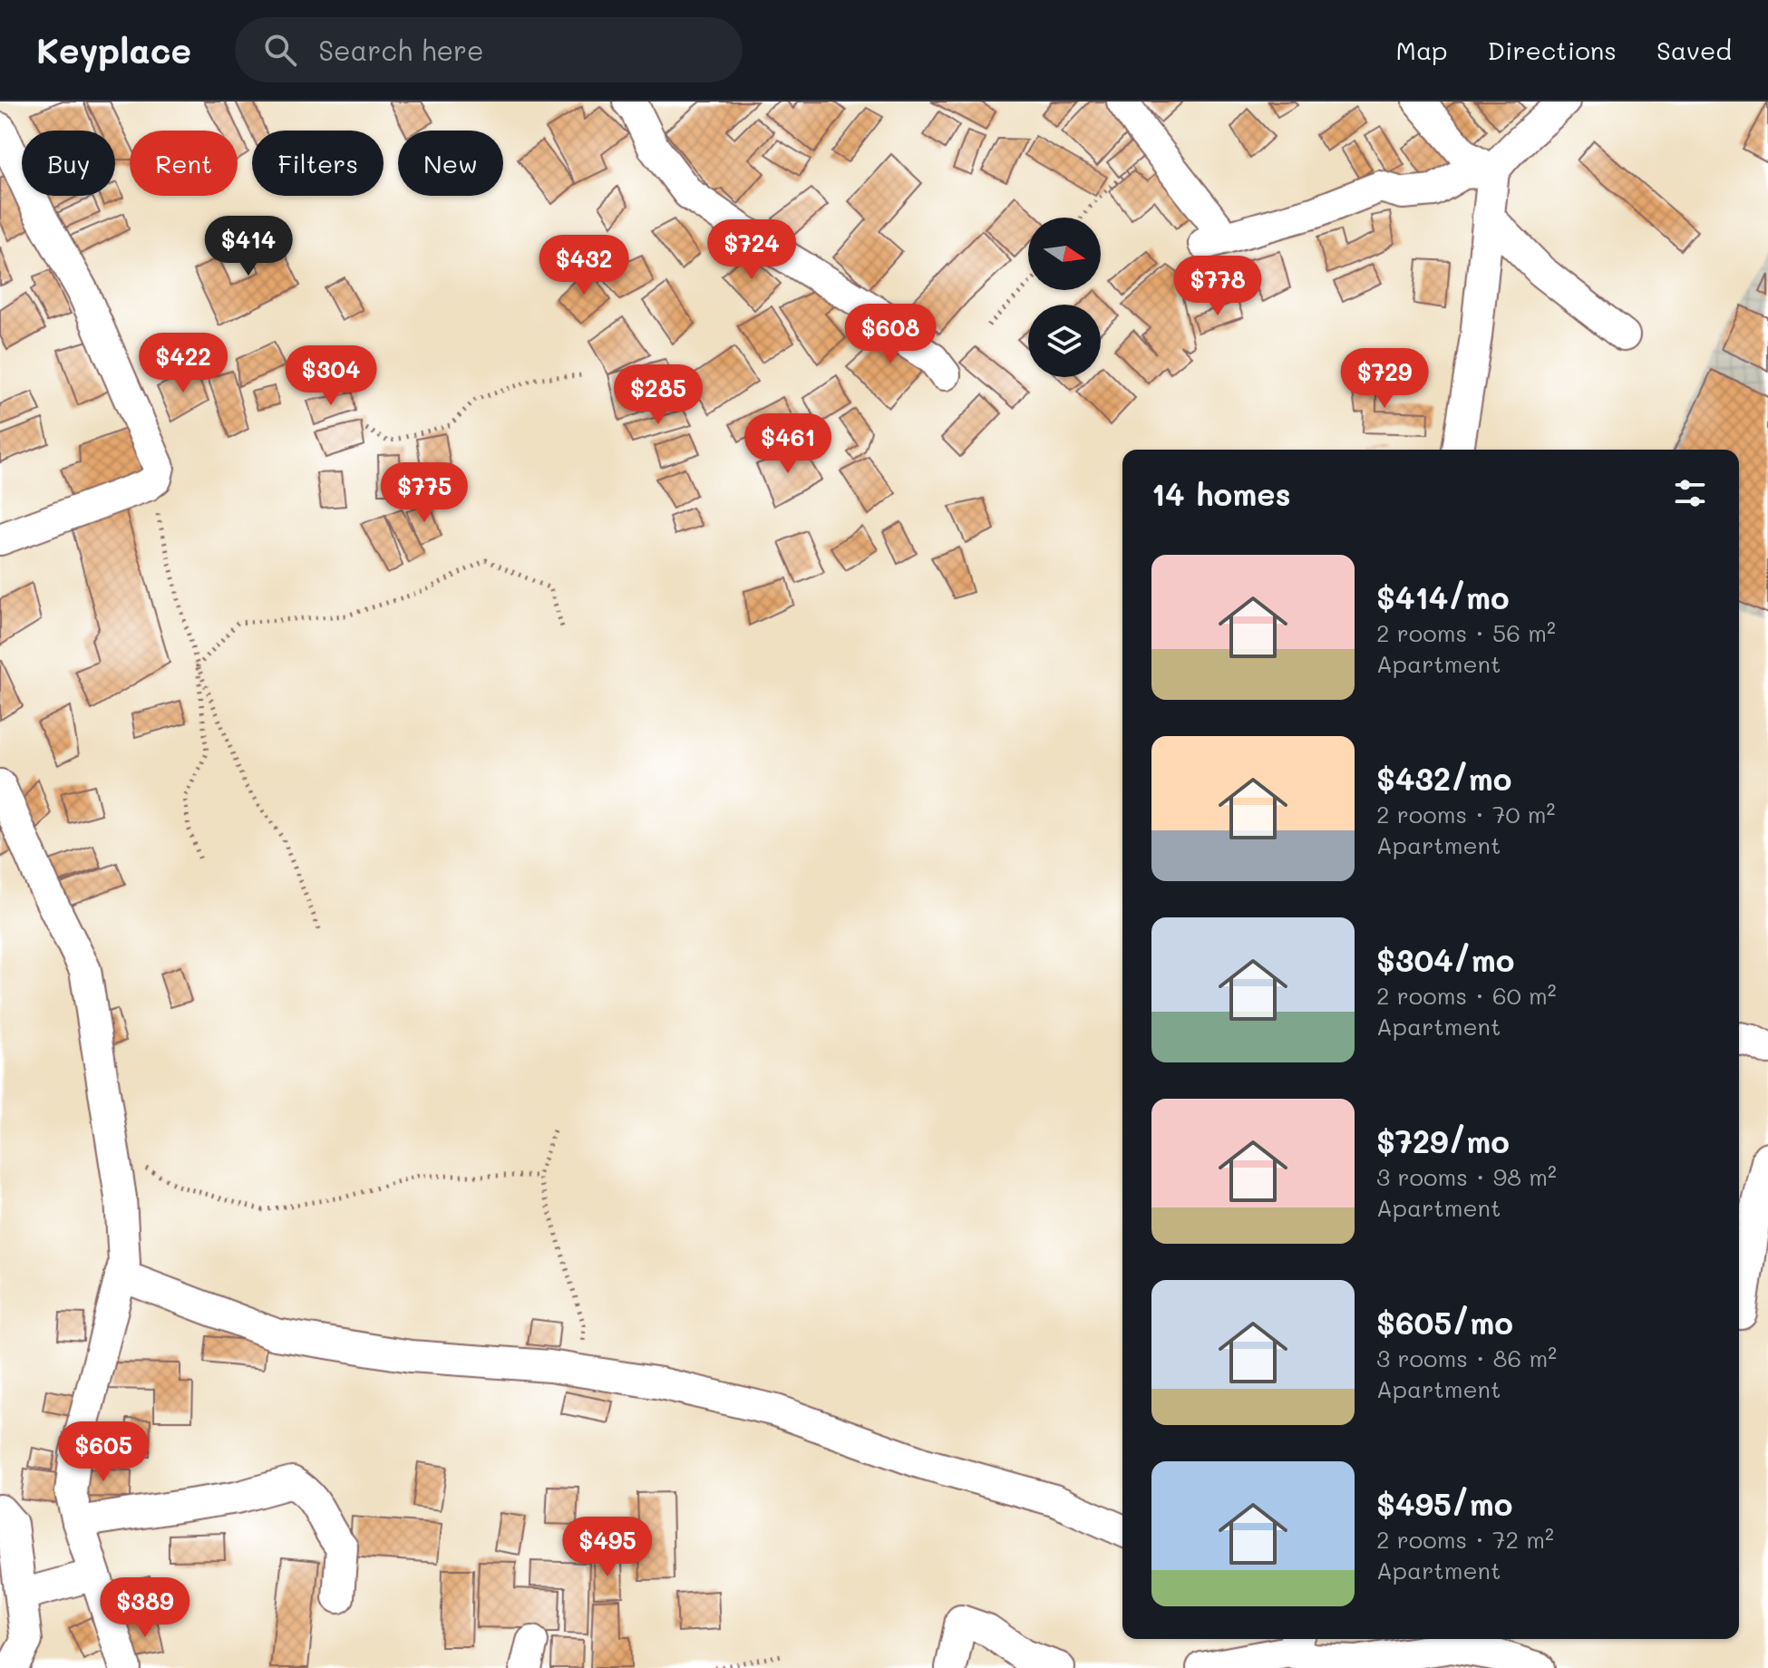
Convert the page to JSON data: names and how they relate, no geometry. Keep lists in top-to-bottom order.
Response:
{
  "north": "right",
  "page": {
    "header": "Keyplace",
    "search": "Search here",
    "nav": ["Map", "Directions", "Saved"],
    "chip": [
      "Buy",
      "Rent",
      "Filters",
      "New"
    ],
    "price": [
      "$414",
      "$724",
      "$432",
      "$778",
      "$608",
      "$422",
      "$304",
      "$729",
      "$285",
      "$461",
      "$775",
      "$605",
      "$495",
      "$389"
    ],
    "heading": "14 homes",
    "list": [
      {
        "name": "$414/mo",
        "note": "2 rooms · 56 m² · Apartment"
      },
      {
        "name": "$432/mo",
        "note": "2 rooms · 70 m² · Apartment"
      },
      {
        "name": "$304/mo",
        "note": "2 rooms · 60 m² · Apartment"
      },
      {
        "name": "$729/mo",
        "note": "3 rooms · 98 m² · Apartment"
      },
      {
        "name": "$605/mo",
        "note": "3 rooms · 86 m² · Apartment"
      },
      {
        "name": "$495/mo",
        "note": "2 rooms · 72 m² · Apartment"
      }
    ]
  }
}
